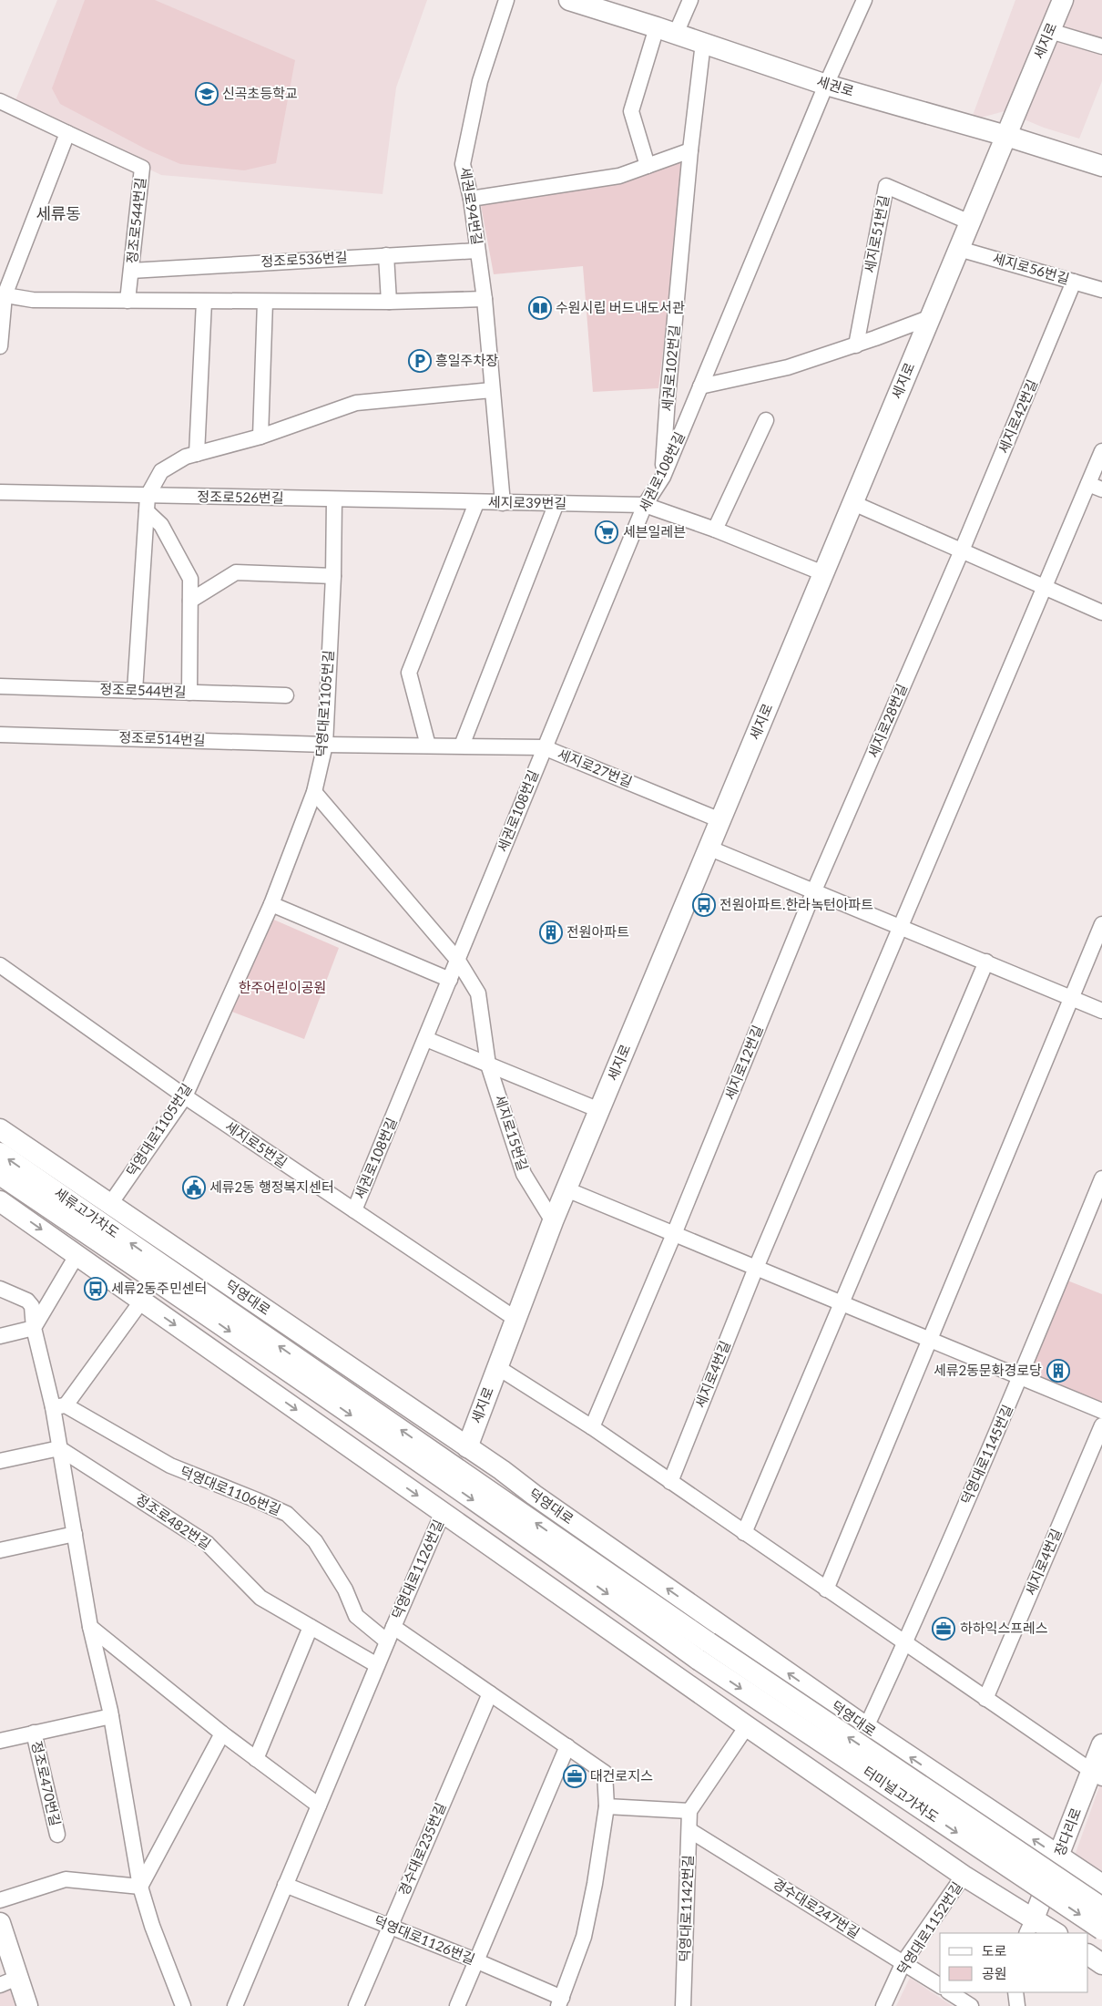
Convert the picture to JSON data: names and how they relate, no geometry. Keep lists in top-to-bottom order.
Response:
{
  "streets": {
    "main road": [
      "세지로",
      "세권로",
      "세류고가차도",
      "덕영대로",
      "터미널고가차도",
      "장다리로"
    ],
    "street": [
      "세권로94번길",
      "정조로544번길",
      "세지로51번길",
      "정조로536번길",
      "세지로56번길",
      "세권로102번길",
      "세지로42번길",
      "세권로108번길",
      "정조로526번길",
      "세지로39번길",
      "덕영대로1105번길",
      "세지로28번길",
      "정조로514번길",
      "세지로27번길",
      "세지로12번길",
      "세지로15번길",
      "세지로5번길",
      "세지로4번길",
      "덕영대로1145번길",
      "덕영대로1106번길",
      "정조로482번길",
      "덕영대로1126번길",
      "정조로470번길",
      "경수대로235번길",
      "덕영대로1142번길",
      "경수대로247번길",
      "덕영대로1152번길"
    ]
  },
  "crossings": [
    ["세지로", "세권로"],
    ["세지로", "세지로51번길"],
    ["세지로", "세지로56번길"],
    ["세지로", "세지로39번길"],
    ["세지로", "세지로27번길"],
    ["세지로", "세지로15번길"],
    ["세지로", "세지로5번길"],
    ["세지로", "덕영대로"],
    ["세권로", "세권로102번길"],
    ["세권로", "세권로108번길"],
    ["세권로94번길", "정조로536번길"],
    ["세권로94번길", "세지로39번길"],
    ["정조로544번길", "정조로536번길"],
    ["세지로56번길", "세지로42번길"],
    ["세권로102번길", "세권로108번길"],
    ["세지로42번길", "세지로28번길"],
    ["세권로108번길", "세지로39번길"],
    ["세권로108번길", "세지로27번길"],
    ["세권로108번길", "세지로15번길"],
    ["세권로108번길", "세지로5번길"],
    ["정조로526번길", "세지로39번길"],
    ["정조로526번길", "덕영대로1105번길"],
    ["세지로39번길", "덕영대로1105번길"],
    ["덕영대로1105번길", "정조로514번길"],
    ["덕영대로1105번길", "세지로27번길"],
    ["덕영대로1105번길", "세지로5번길"],
    ["덕영대로1105번길", "덕영대로"],
    ["세지로28번길", "세지로12번길"],
    ["정조로514번길", "세지로27번길"],
    ["덕영대로", "덕영대로1145번길"],
    ["덕영대로", "장다리로"],
    ["덕영대로1106번길", "덕영대로1126번길"],
    ["정조로482번길", "덕영대로1126번길"],
    ["덕영대로1126번길", "경수대로235번길"],
    ["덕영대로1142번길", "경수대로247번길"],
    ["경수대로247번길", "덕영대로1152번길"]
  ],
  "districts": ["세류동"],
  "parks": ["한주어린이공원"],
  "places": {
    "school or university": ["신곡초등학교"],
    "library": ["수원시립 버드내도서관"],
    "parking": ["흥일주차장"],
    "supermarket": ["세븐일레븐"],
    "bus stop": ["전원아파트.한라녹턴아파트", "세류2동주민센터"],
    "building": ["전원아파트", "세류2동문화경로당"],
    "public building": ["세류2동 행정복지센터"],
    "office": ["하하익스프레스", "대건로지스"]
  },
  "legend": ["도로", "공원"]
}
